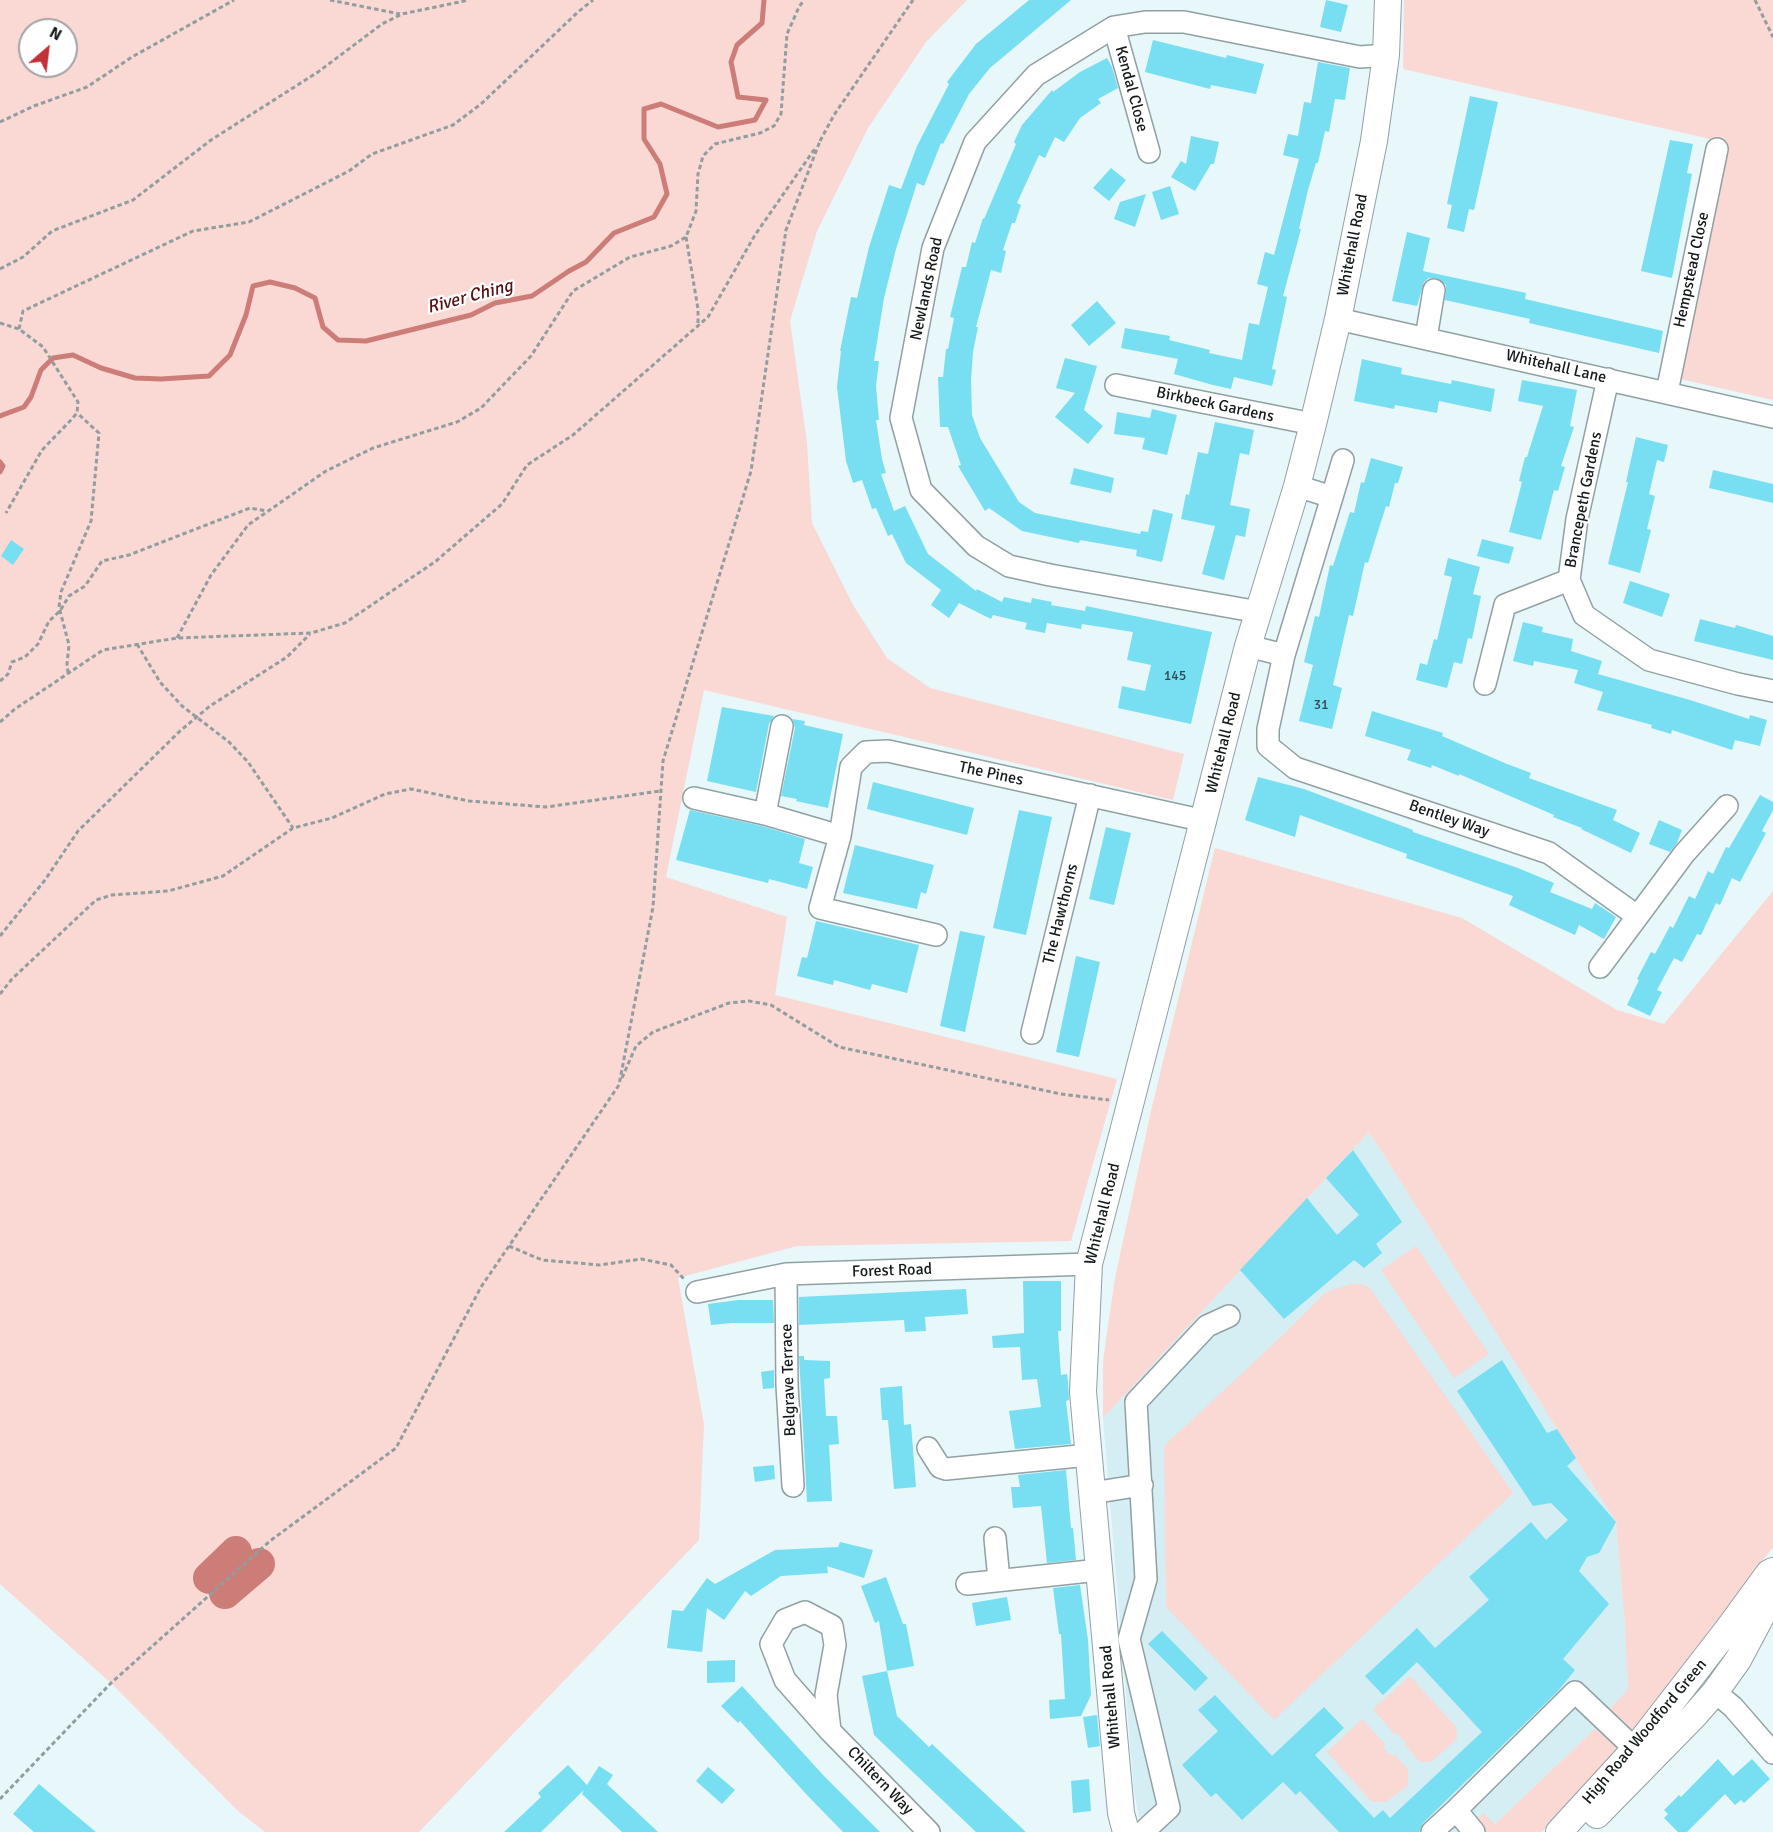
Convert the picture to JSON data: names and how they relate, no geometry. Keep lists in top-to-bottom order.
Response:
{
  "streets": {
    "main road": ["Whitehall Road", "High Road Woodford Green"],
    "street": [
      "Kendal Close",
      "Hempstead Close",
      "Newlands Road",
      "Whitehall Lane",
      "Birkbeck Gardens",
      "Brancepeth Gardens",
      "The Pines",
      "Bentley Way",
      "The Hawthorns",
      "Forest Road",
      "Belgrave Terrace",
      "Chiltern Way"
    ]
  },
  "crossings": [
    ["Kendal Close", "Newlands Road"],
    ["Whitehall Road", "Newlands Road"],
    ["Whitehall Road", "Whitehall Lane"],
    ["Whitehall Road", "Birkbeck Gardens"],
    ["Whitehall Road", "The Pines"],
    ["Whitehall Road", "Forest Road"],
    ["Hempstead Close", "Whitehall Lane"],
    ["Whitehall Lane", "Brancepeth Gardens"],
    ["The Pines", "The Hawthorns"],
    ["Forest Road", "Belgrave Terrace"]
  ],
  "water": ["River Ching"],
  "house_numbers": ["145", "31"],
  "north": "top right"
}
